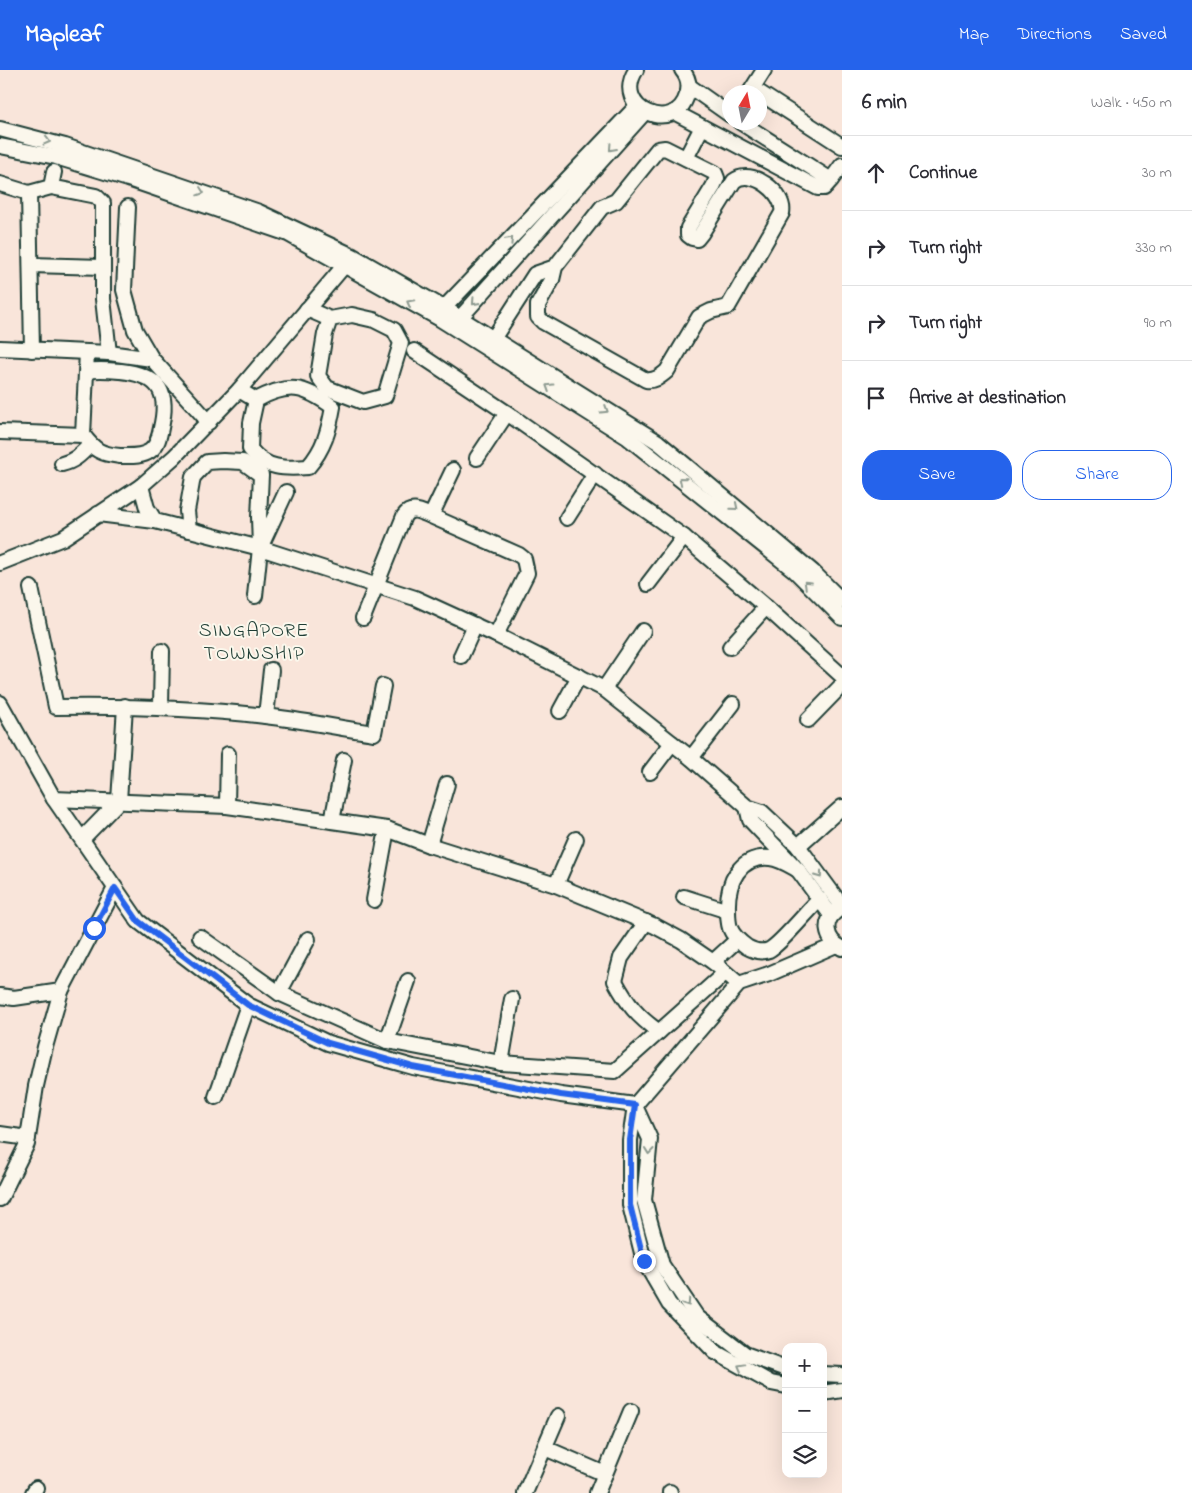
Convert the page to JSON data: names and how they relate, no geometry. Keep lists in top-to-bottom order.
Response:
{
  "districts": ["SINGAPORE TOWNSHIP"],
  "north": "top",
  "page": {
    "header": "Mapleaf",
    "nav": ["Map", "Directions", "Saved"],
    "heading": ["6 min", "Walk · 450 m"],
    "list": [
      ["Continue", "30 m"],
      ["Turn right", "330 m"],
      ["Turn right", "90 m"],
      "Arrive at destination"
    ],
    "buttons": ["Save", "Share"],
    "map_buttons": ["+", "−"]
  }
}
